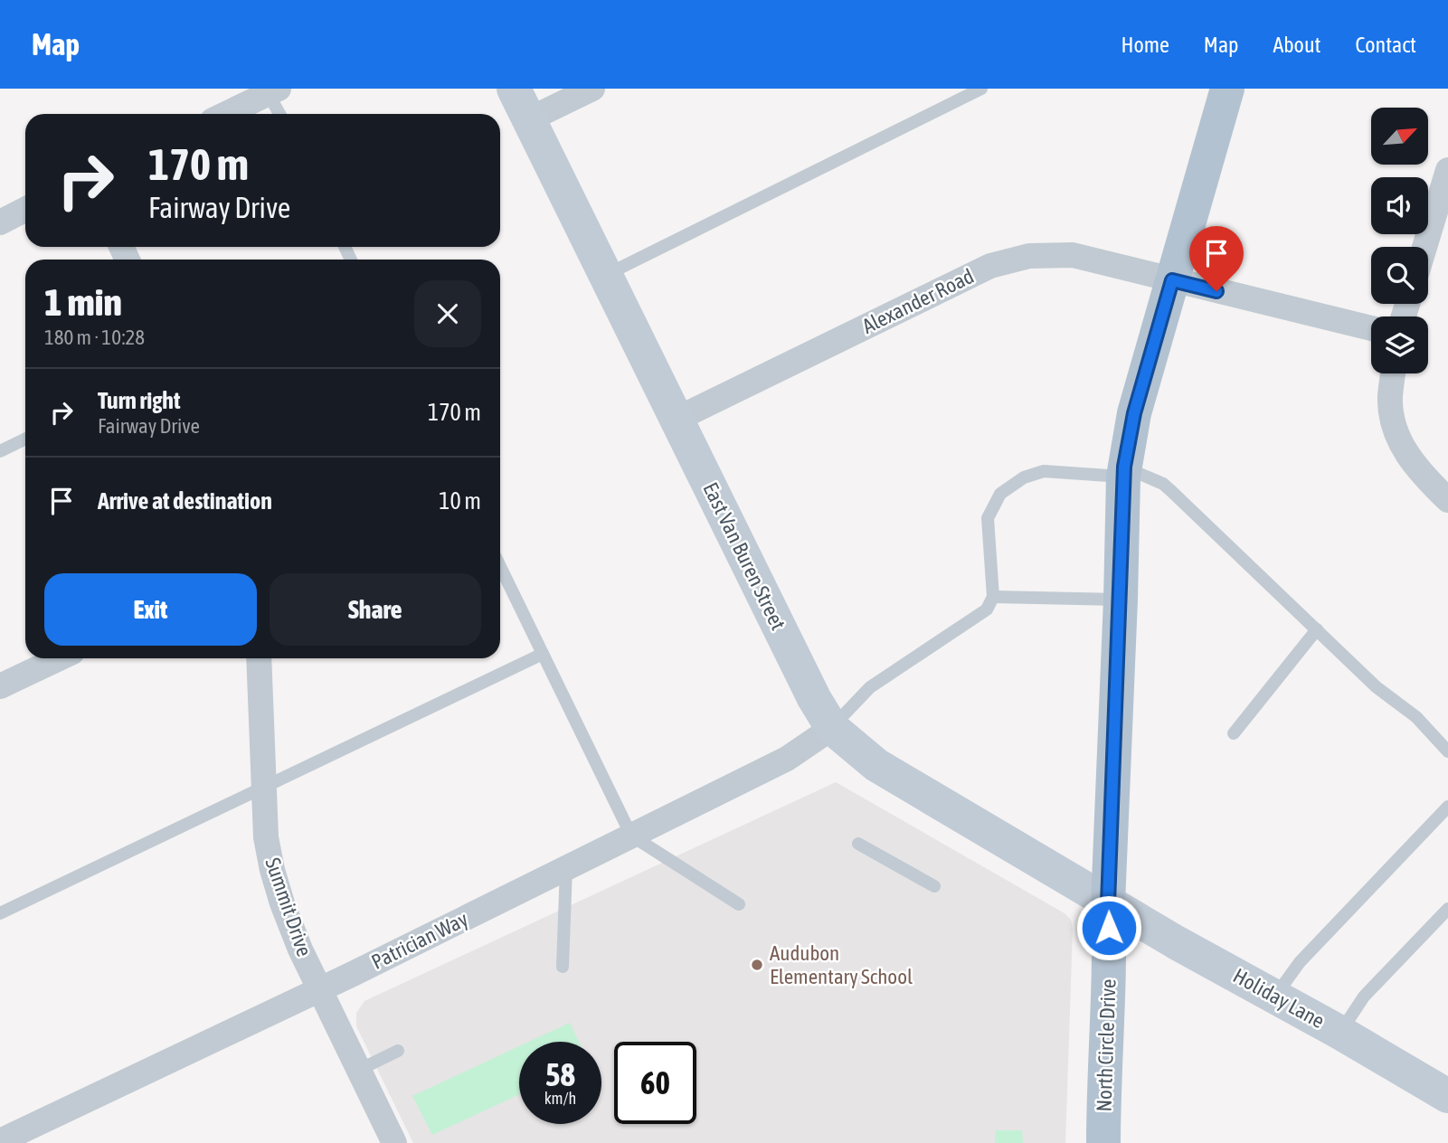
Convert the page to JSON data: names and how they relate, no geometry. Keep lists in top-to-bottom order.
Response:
{
  "streets": {
    "main road": ["North Circle Drive"],
    "street": [
      "Alexander Road",
      "East Van Buren Street",
      "Summit Drive",
      "Patrician Way",
      "Holiday Lane"
    ]
  },
  "crossings": [
    ["Alexander Road", "East Van Buren Street"],
    ["Alexander Road", "North Circle Drive"],
    ["East Van Buren Street", "Patrician Way"],
    ["East Van Buren Street", "Holiday Lane"],
    ["East Van Buren Street", "North Circle Drive"],
    ["Summit Drive", "Patrician Way"],
    ["Holiday Lane", "North Circle Drive"]
  ],
  "places": ["Audubon Elementary School"],
  "north": "top right",
  "page": {
    "header": "Map",
    "nav": [
      "Home",
      "Map",
      "About",
      "Contact"
    ],
    "turn": ["170 m", "Fairway Drive"],
    "heading": ["1 min", "180 m · 10:28"],
    "list": [
      {
        "name": "Turn right",
        "note": "Fairway Drive",
        "value": "170 m"
      },
      {
        "name": "Arrive at destination",
        "value": "10 m"
      }
    ],
    "buttons": ["Exit", "Share"],
    "speed": "58 km/h",
    "limit": "60"
  }
}
